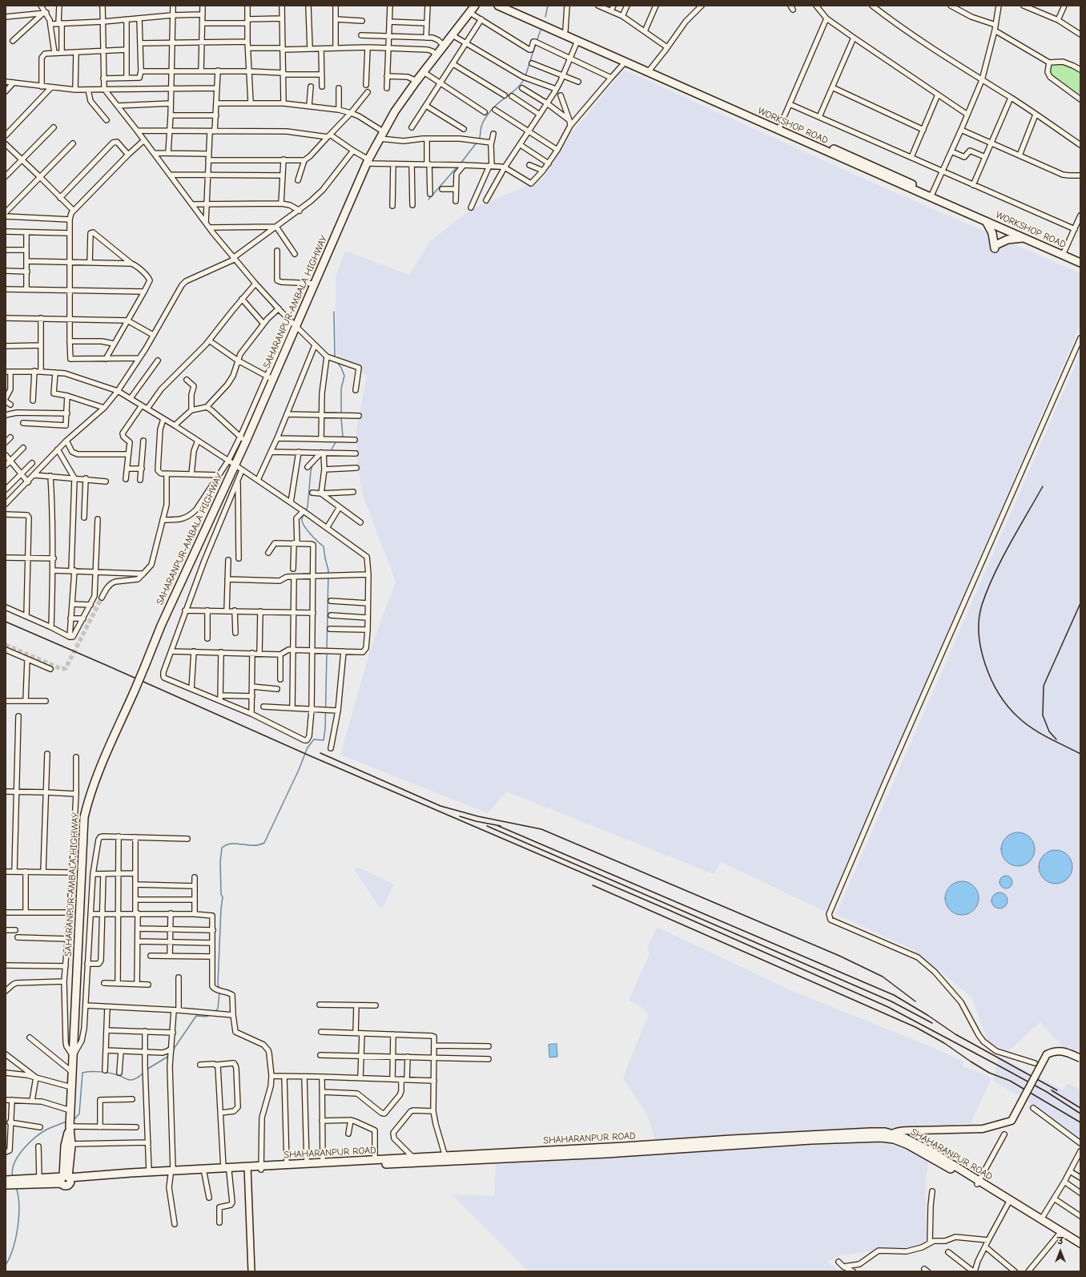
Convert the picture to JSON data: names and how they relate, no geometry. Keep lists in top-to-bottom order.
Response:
{
  "streets": {
    "main road": ["WORKSHOP ROAD", "SAHARANPUR-AMBALA HIGHWAY", "SHAHARANPUR ROAD"]
  },
  "crossings": [
    ["SAHARANPUR-AMBALA HIGHWAY", "SHAHARANPUR ROAD"]
  ],
  "north": "top"
}
